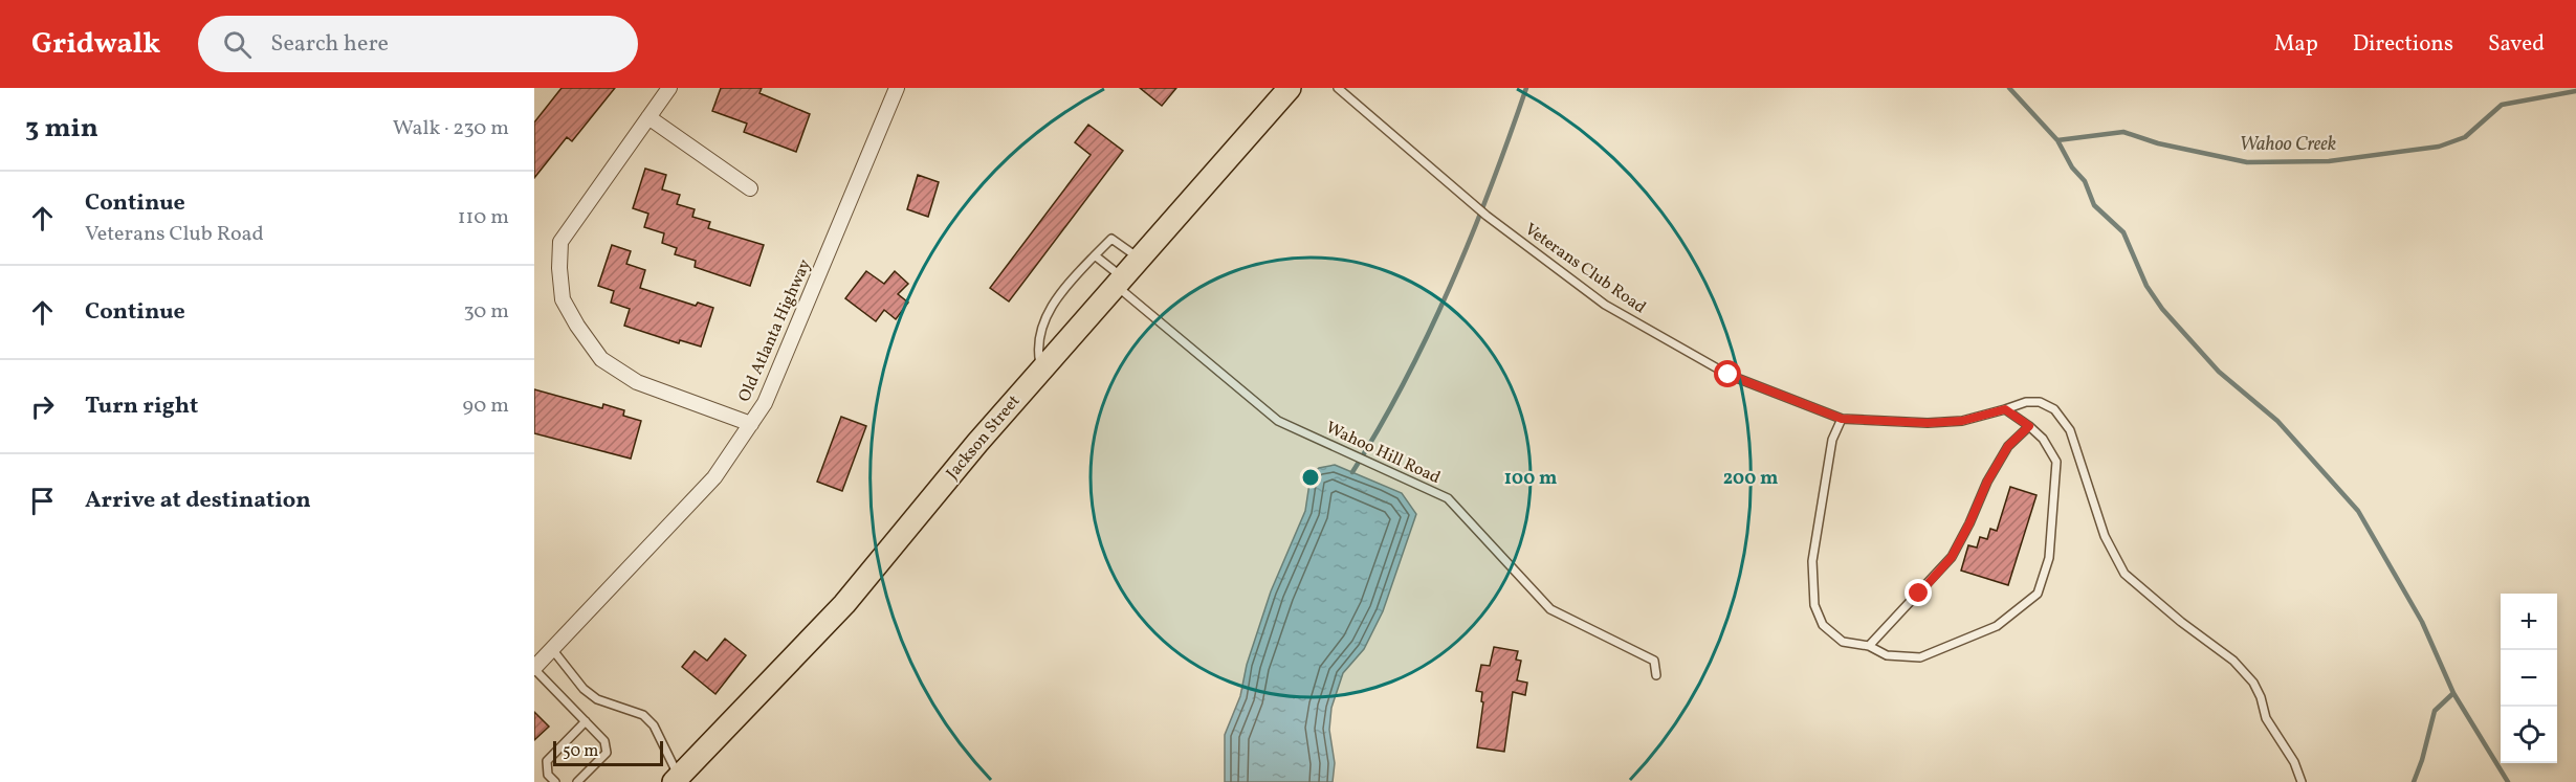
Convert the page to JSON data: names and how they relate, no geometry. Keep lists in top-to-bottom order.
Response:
{
  "streets": {
    "main road": ["Jackson Street"],
    "street": ["Old Atlanta Highway"],
    "lane": ["Veterans Club Road", "Wahoo Hill Road"]
  },
  "crossings": [
    ["Jackson Street", "Wahoo Hill Road"]
  ],
  "water": ["Wahoo Creek"],
  "scale_bar": "50 m",
  "page": {
    "header": "Gridwalk",
    "search": "Search here",
    "nav": ["Map", "Directions", "Saved"],
    "heading": ["3 min", "Walk · 230 m"],
    "list": [
      ["Continue", "Veterans Club Road", "110 m"],
      ["Continue", "30 m"],
      ["Turn right", "90 m"],
      "Arrive at destination"
    ],
    "map_buttons": ["+", "−"],
    "scale": "50 m"
  },
  "rings": ["100 m", "200 m"]
}
